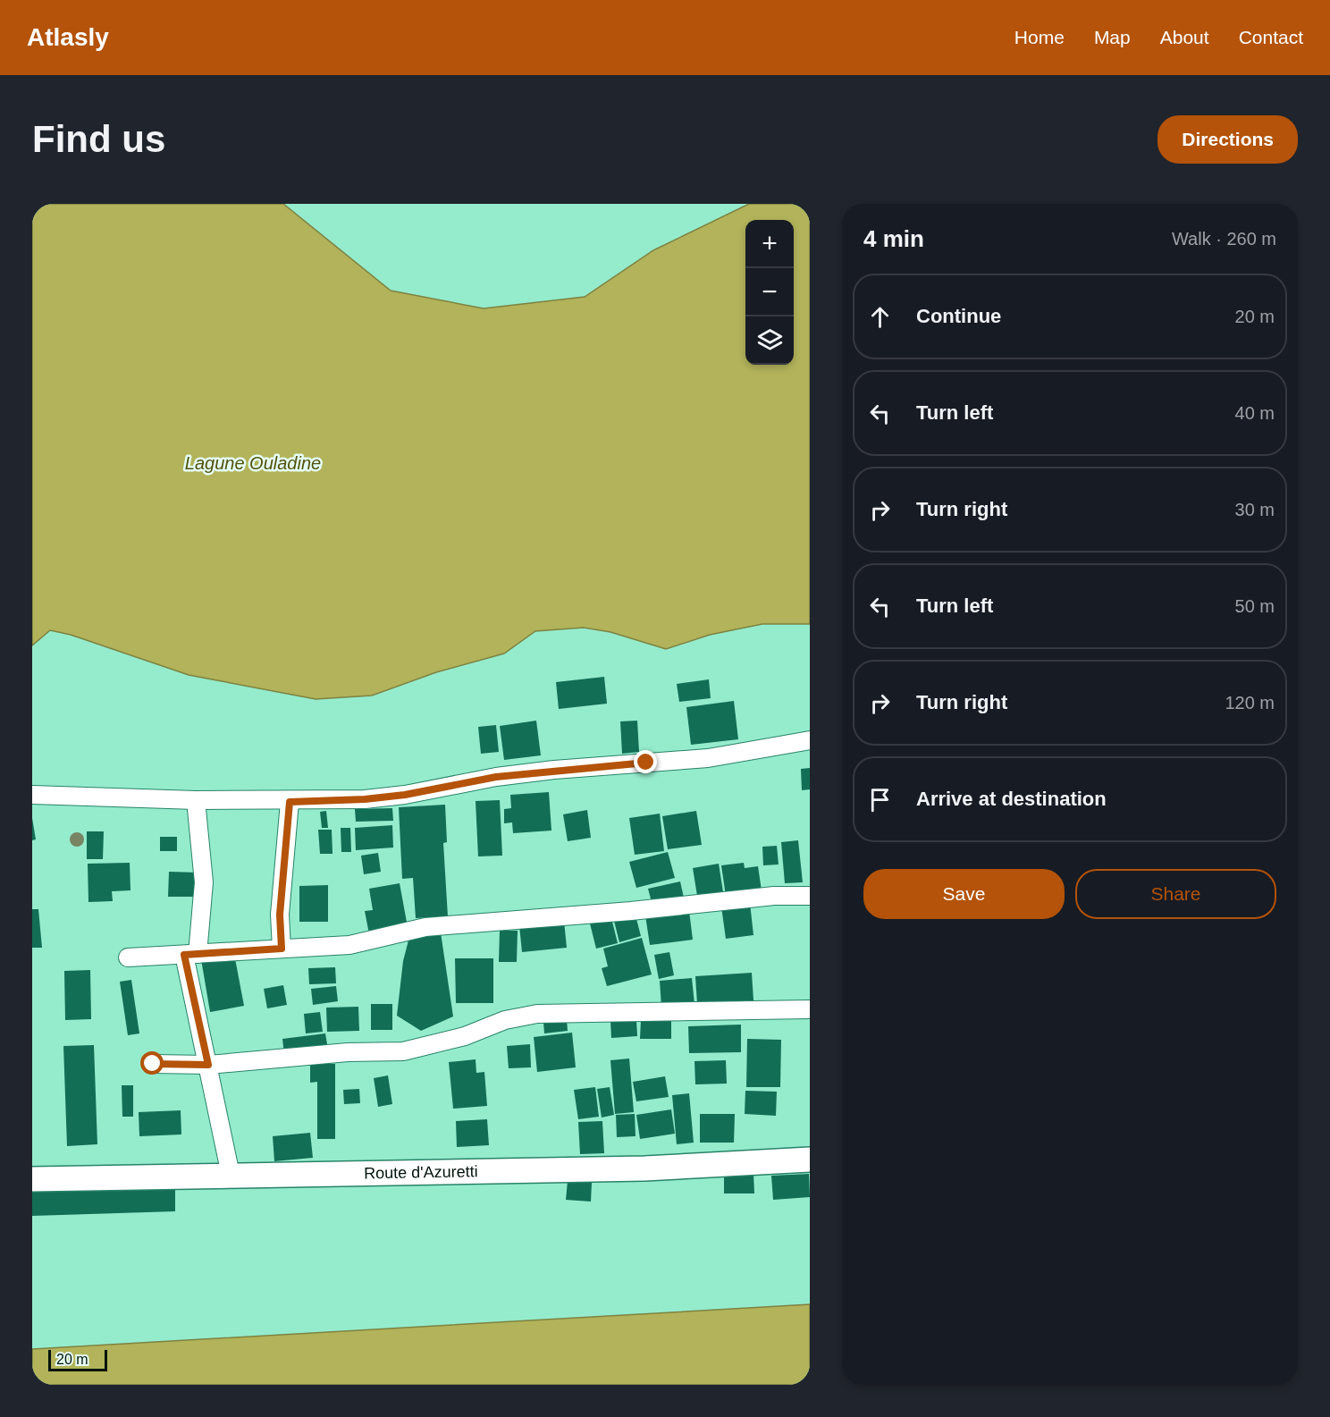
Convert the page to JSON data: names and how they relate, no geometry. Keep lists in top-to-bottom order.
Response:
{
  "streets": {
    "street": ["Route d'Azuretti"]
  },
  "water": ["Lagune Ouladine"],
  "scale_bar": "20 m",
  "page": {
    "header": "Atlasly",
    "nav": [
      "Home",
      "Map",
      "About",
      "Contact"
    ],
    "buttons": [
      "Directions",
      ["Save", "Share"]
    ],
    "title": "Find us",
    "heading": ["4 min", "Walk · 260 m"],
    "map_buttons": ["+", "−"],
    "list": [
      ["Continue", "20 m"],
      ["Turn left", "40 m"],
      ["Turn right", "30 m"],
      ["Turn left", "50 m"],
      ["Turn right", "120 m"],
      "Arrive at destination"
    ],
    "scale": "20 m"
  }
}
